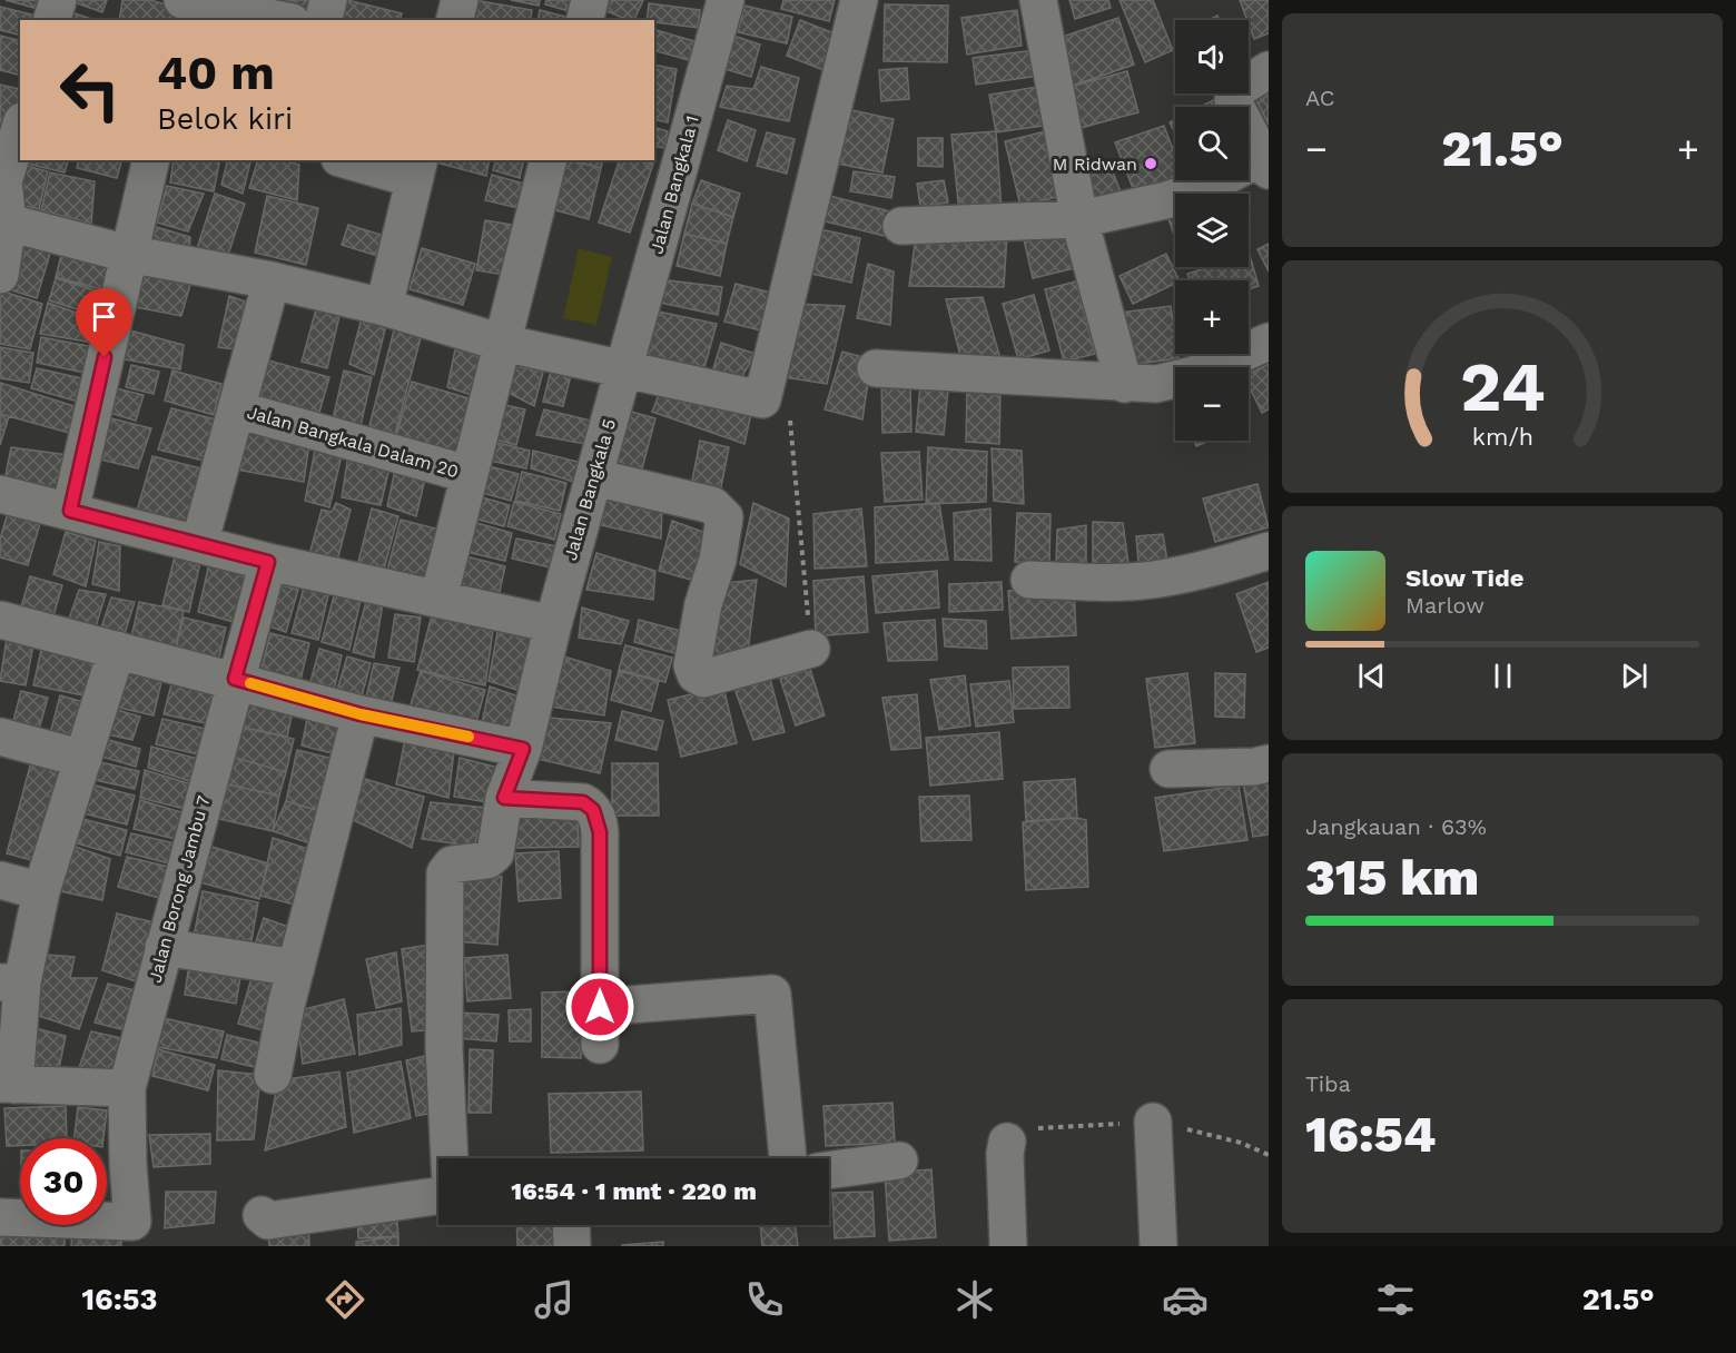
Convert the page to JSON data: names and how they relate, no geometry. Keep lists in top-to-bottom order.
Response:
{
  "streets": {
    "street": [
      "Jalan Bangkala 1",
      "Jalan Bangkala Dalam 20",
      "Jalan Bangkala 5",
      "Jalan Borong Jambu 7"
    ]
  },
  "crossings": [
    ["Jalan Bangkala 1", "Jalan Bangkala 5"]
  ],
  "places": ["M Ridwan"],
  "page": {
    "tile": [
      "AC",
      ["Jangkauan · 63%", "315 km"],
      ["Tiba", "16:54"]
    ],
    "map_buttons": ["+", "−"],
    "turn": ["40 m", "Belok kiri"],
    "heat": ["−", "21.5°", "+"],
    "song": ["Slow Tide", "Marlow"],
    "limit": "30",
    "trip": "16:54 · 1 mnt · 220 m",
    "tabs": ["16:53", "21.5°"],
    "gauge": ["24", "km/h"]
  }
}
